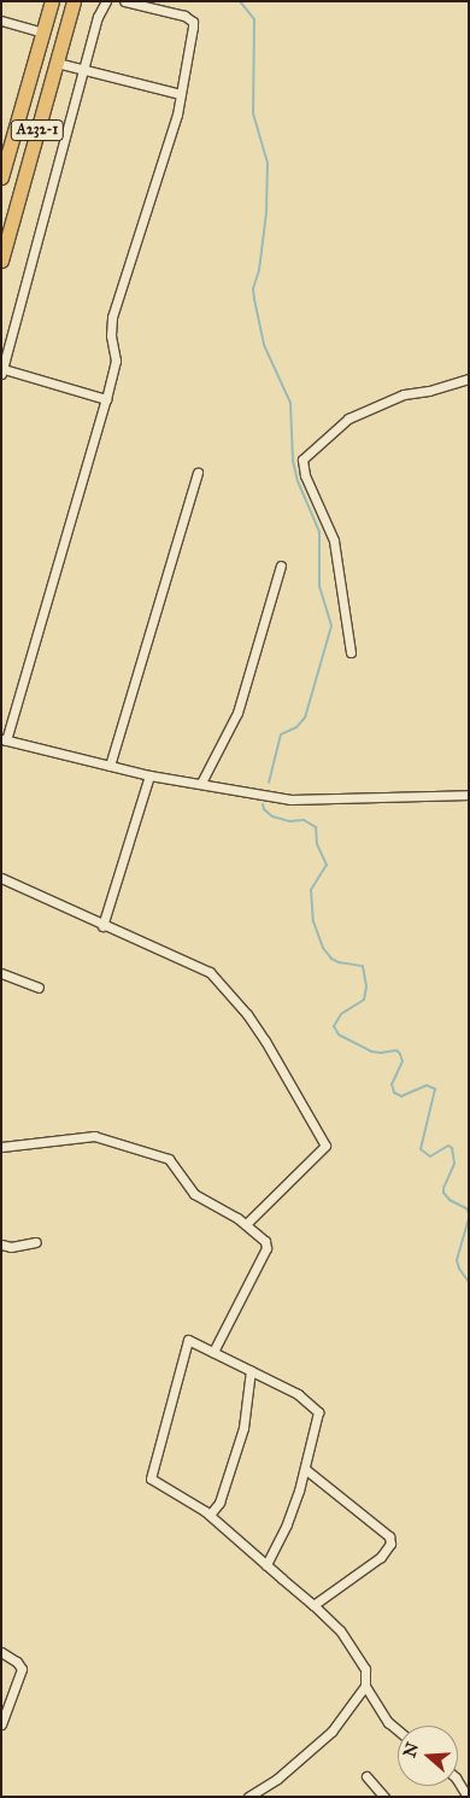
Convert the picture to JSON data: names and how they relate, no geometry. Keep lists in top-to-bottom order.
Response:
{
  "streets": {
    "highway": ["A232-1"]
  },
  "north": "left"
}
